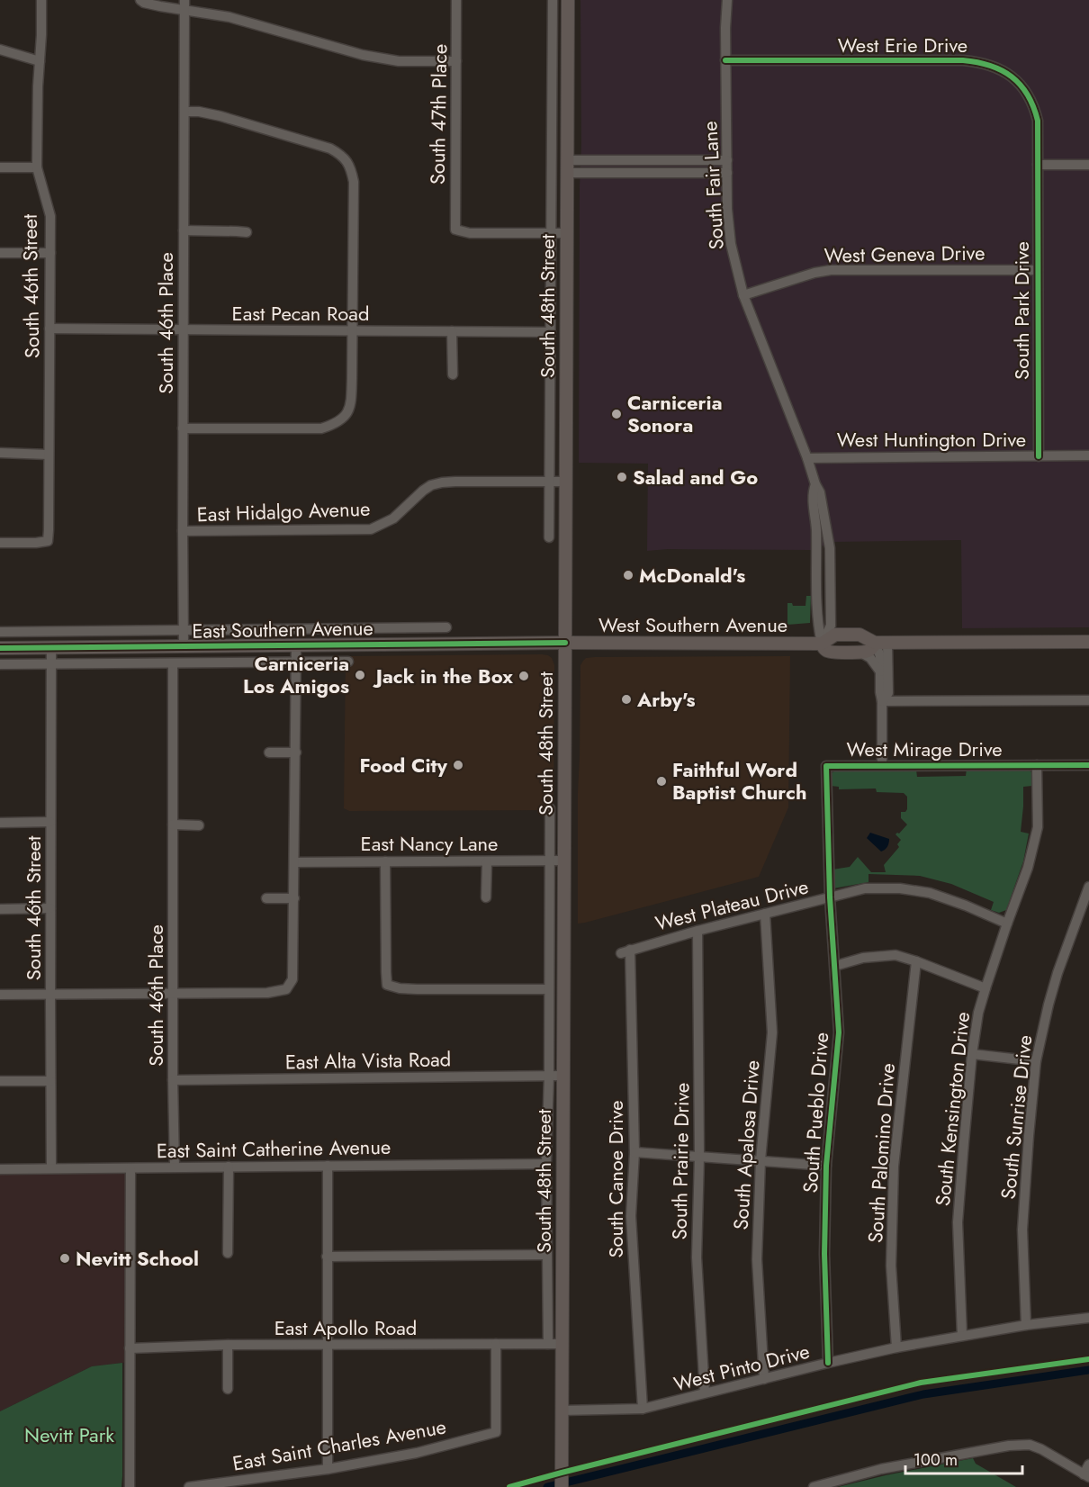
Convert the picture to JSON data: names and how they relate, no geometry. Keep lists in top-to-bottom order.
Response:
{
  "streets": {
    "main road": ["South 48th Street", "West Southern Avenue", "East Southern Avenue"],
    "street": [
      "West Erie Drive",
      "South 47th Place",
      "South Fair Lane",
      "West Geneva Drive",
      "South 46th Street",
      "South Park Drive",
      "East Pecan Road",
      "South 46th Place",
      "West Huntington Drive",
      "East Hidalgo Avenue",
      "West Mirage Drive",
      "East Nancy Lane",
      "West Plateau Drive",
      "East Alta Vista Road",
      "South Kensington Drive",
      "South Pueblo Drive",
      "South Sunrise Drive",
      "South Apalosa Drive",
      "East Saint Catherine Avenue",
      "South Palomino Drive",
      "South Prairie Drive",
      "South Canoe Drive",
      "East Apollo Road",
      "West Pinto Drive",
      "East Saint Charles Avenue"
    ]
  },
  "crossings": [
    ["West Erie Drive", "South Fair Lane"],
    ["West Erie Drive", "South Park Drive"],
    ["South 47th Place", "South 48th Street"],
    ["South Fair Lane", "West Geneva Drive"],
    ["South Fair Lane", "West Huntington Drive"],
    ["South Fair Lane", "West Southern Avenue"],
    ["West Geneva Drive", "South Park Drive"],
    ["South 46th Street", "East Pecan Road"],
    ["South 46th Street", "East Southern Avenue"],
    ["South 46th Street", "East Saint Catherine Avenue"],
    ["South 48th Street", "East Pecan Road"],
    ["South 48th Street", "East Hidalgo Avenue"],
    ["South 48th Street", "West Southern Avenue"],
    ["South 48th Street", "East Southern Avenue"],
    ["South 48th Street", "East Nancy Lane"],
    ["South 48th Street", "East Alta Vista Road"],
    ["South 48th Street", "East Saint Catherine Avenue"],
    ["South 48th Street", "East Apollo Road"],
    ["South 48th Street", "West Pinto Drive"],
    ["South Park Drive", "West Huntington Drive"],
    ["East Pecan Road", "South 46th Place"],
    ["South 46th Place", "East Hidalgo Avenue"],
    ["South 46th Place", "East Southern Avenue"],
    ["South 46th Place", "East Alta Vista Road"],
    ["South 46th Place", "East Saint Catherine Avenue"],
    ["West Southern Avenue", "East Southern Avenue"],
    ["West Mirage Drive", "West Plateau Drive"],
    ["West Mirage Drive", "South Kensington Drive"],
    ["West Mirage Drive", "South Pueblo Drive"],
    ["West Plateau Drive", "South Kensington Drive"],
    ["West Plateau Drive", "South Pueblo Drive"],
    ["West Plateau Drive", "South Apalosa Drive"],
    ["West Plateau Drive", "South Prairie Drive"],
    ["West Plateau Drive", "South Canoe Drive"],
    ["South Kensington Drive", "West Pinto Drive"],
    ["South Pueblo Drive", "West Pinto Drive"],
    ["South Sunrise Drive", "West Pinto Drive"],
    ["South Apalosa Drive", "West Pinto Drive"],
    ["South Palomino Drive", "West Pinto Drive"],
    ["South Prairie Drive", "West Pinto Drive"],
    ["South Canoe Drive", "West Pinto Drive"],
    ["East Apollo Road", "East Saint Charles Avenue"]
  ],
  "parks": ["Nevitt Park"],
  "places": [
    "Carniceria Sonora",
    "Salad and Go",
    "McDonald's",
    "Carniceria Los Amigos",
    "Jack in the Box",
    "Arby's",
    "Food City",
    "Faithful Word Baptist Church",
    "Nevitt School"
  ],
  "scale_bar": "100 m"
}
